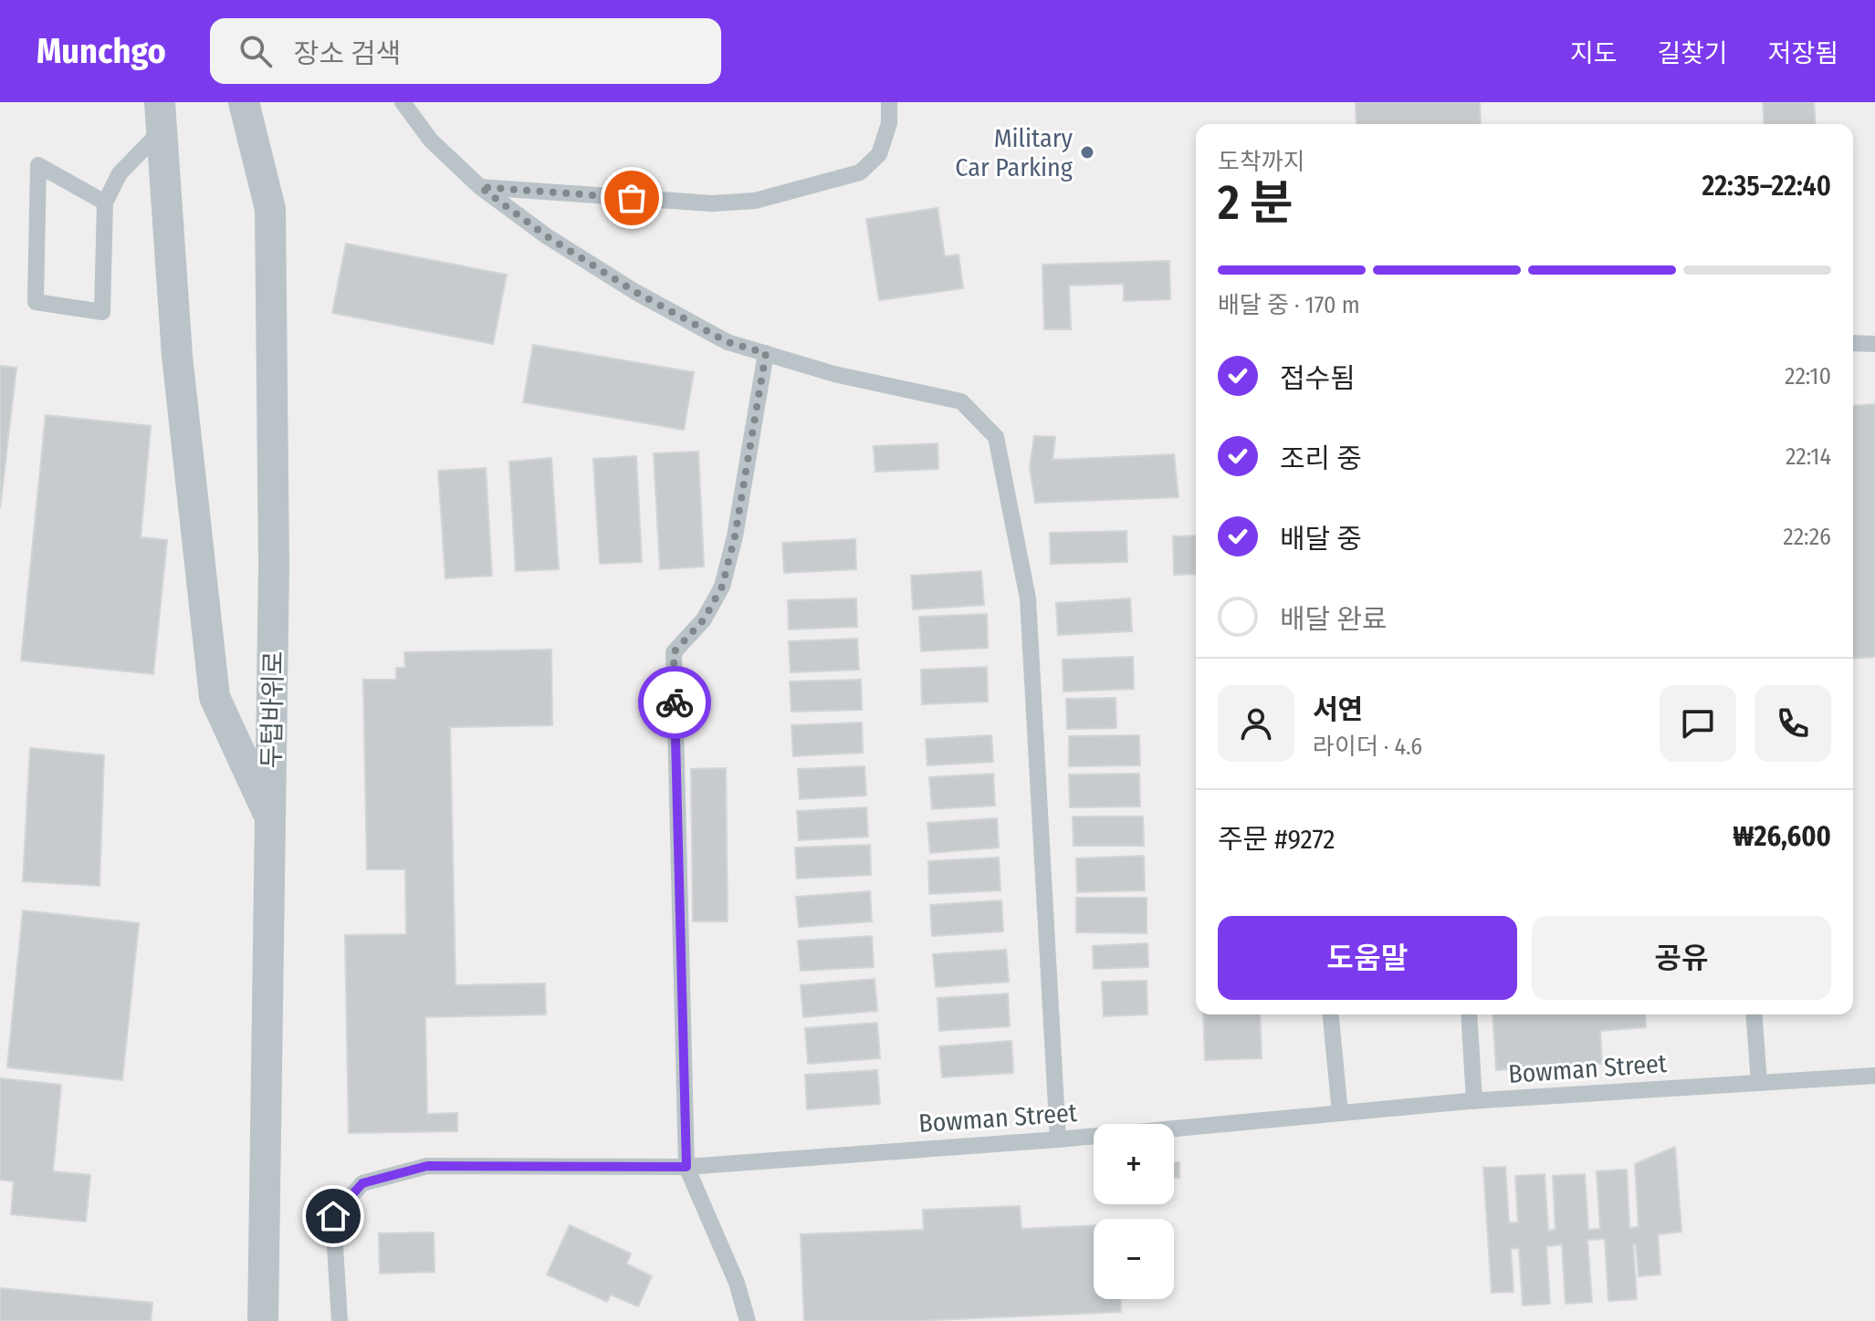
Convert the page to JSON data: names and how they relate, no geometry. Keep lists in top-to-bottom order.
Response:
{
  "streets": {
    "street": ["두텁바위로"],
    "lane": ["Bowman Street"]
  },
  "places": ["Military Car Parking"],
  "page": {
    "header": "Munchgo",
    "search": "장소 검색",
    "nav": ["지도", "길찾기", "저장됨"],
    "heading": ["2 분", "도착까지", "22:35–22:40"],
    "panel": [
      "서연",
      "라이더 · 4.6",
      "주문 #9272",
      "₩26,600"
    ],
    "bar": "배달 중 · 170 m",
    "list": [
      ["접수됨", "22:10"],
      ["조리 중", "22:14"],
      ["배달 중", "22:26"],
      "배달 완료"
    ],
    "buttons": ["도움말", "공유"],
    "map_buttons": ["+", "−"]
  }
}
